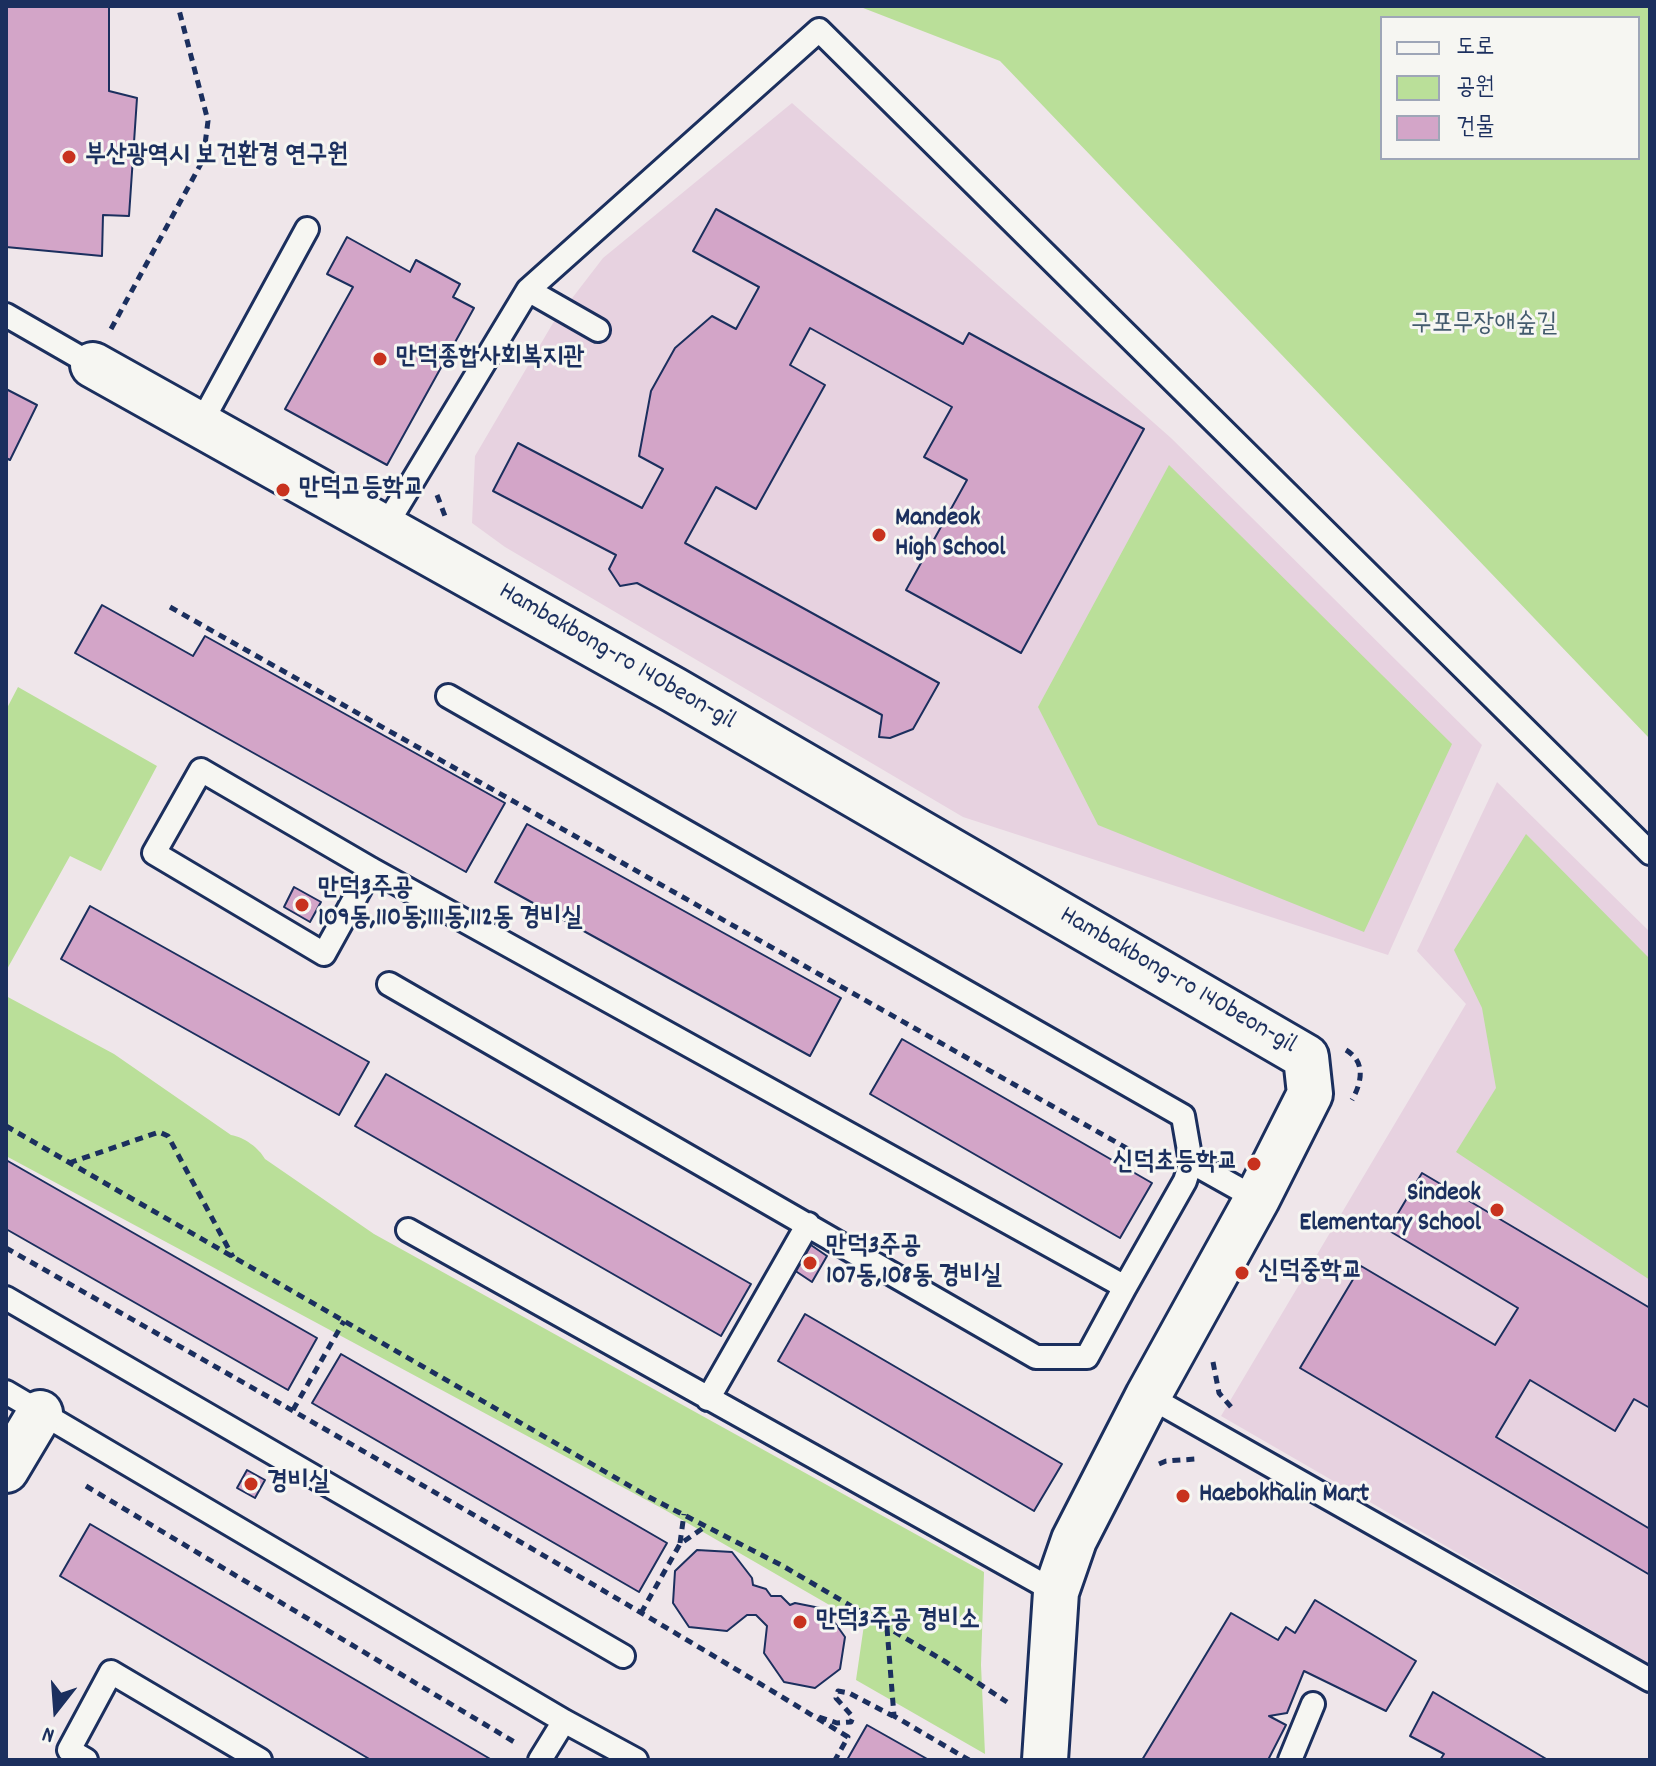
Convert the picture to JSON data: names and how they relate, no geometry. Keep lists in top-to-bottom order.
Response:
{
  "streets": {
    "street": ["Hambakbong-ro 140beon-gil"]
  },
  "parks": ["구포무장애숲길"],
  "places": [
    "부산광역시 보건환경 연구원",
    "만덕종합사회복지관",
    "만덕고등학교",
    "Mandeok High School",
    "만덕3주공 109동,110동,111동,112동 경비실",
    "신덕초등학교",
    "Sindeok Elementary School",
    "만덕3주공 107동,108동 경비실",
    "신덕중학교",
    "경비실",
    "Haebokhalin Mart",
    "만덕3주공 경비소"
  ],
  "legend": ["도로", "공원", "건물"],
  "north": "bottom"
}
